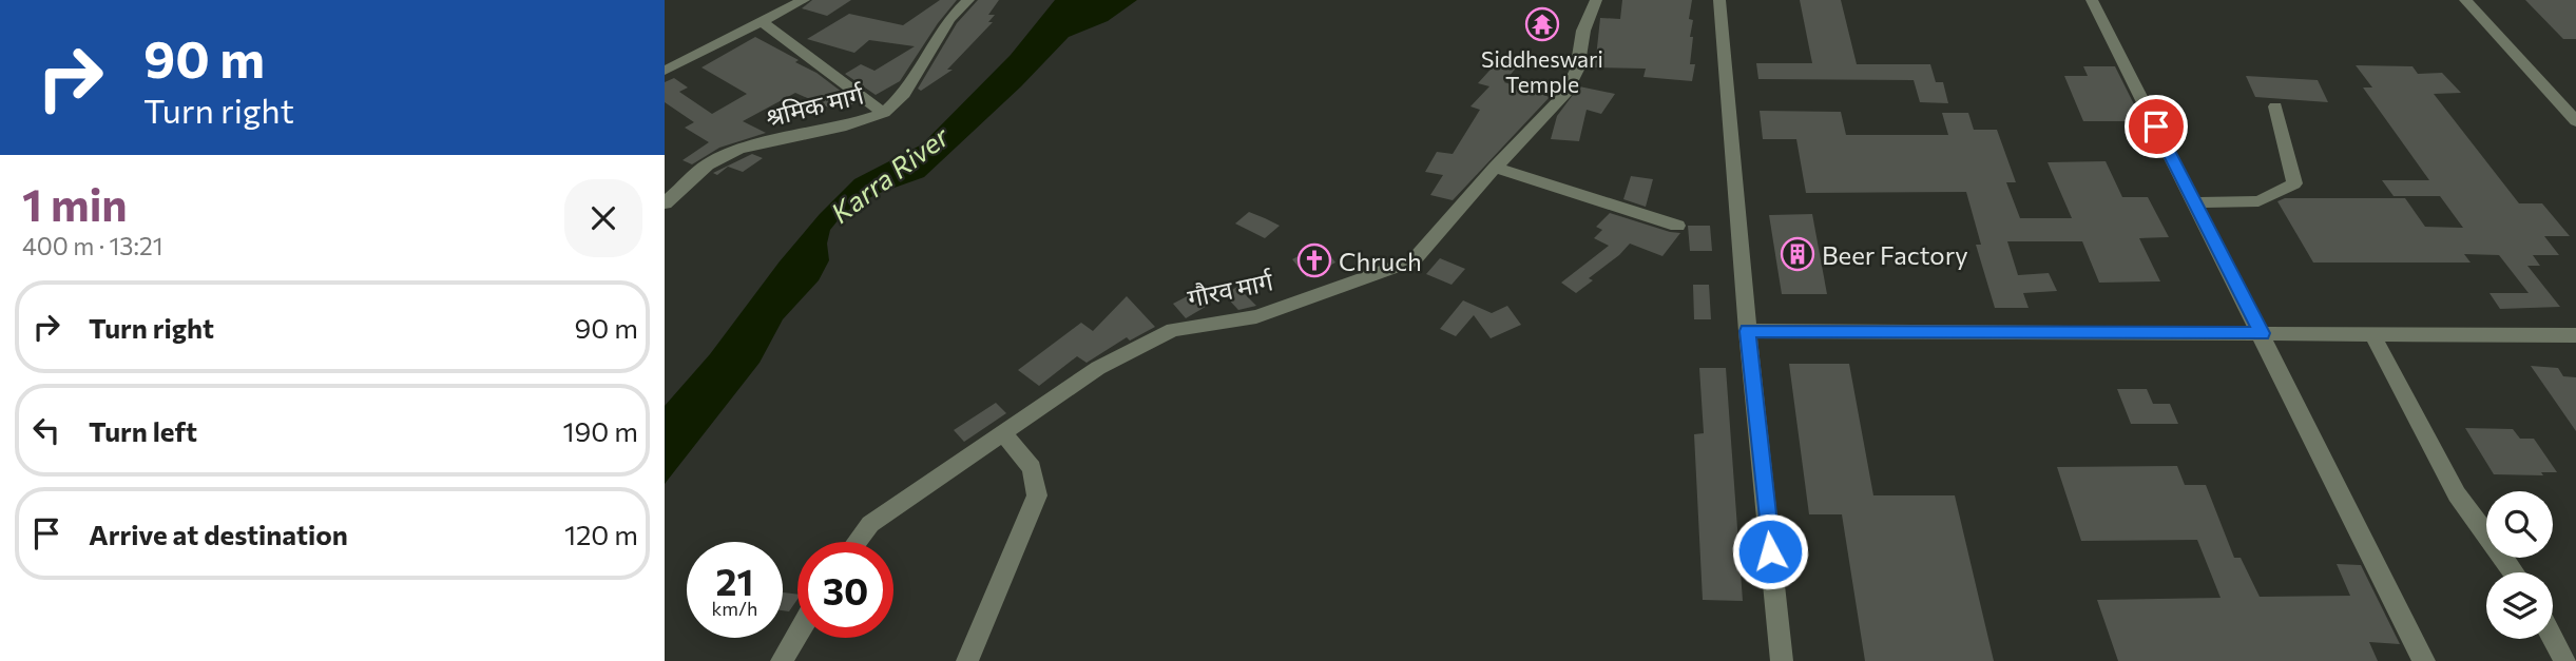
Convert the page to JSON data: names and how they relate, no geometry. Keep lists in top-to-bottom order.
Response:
{
  "streets": {
    "street": ["श्रमिक मार्ग", "गौरव मार्ग"]
  },
  "water": ["Karra River"],
  "places": {
    "temple": ["Siddheswari Temple"],
    "building": ["Beer Factory"],
    "church": ["Chruch"]
  },
  "page": {
    "turn": ["90 m", "Turn right"],
    "heading": ["1 min", "400 m · 13:21"],
    "list": [
      {
        "name": "Turn right",
        "value": "90 m"
      },
      {
        "name": "Turn left",
        "value": "190 m"
      },
      {
        "name": "Arrive at destination",
        "value": "120 m"
      }
    ],
    "speed": "21 km/h",
    "limit": "30"
  }
}
